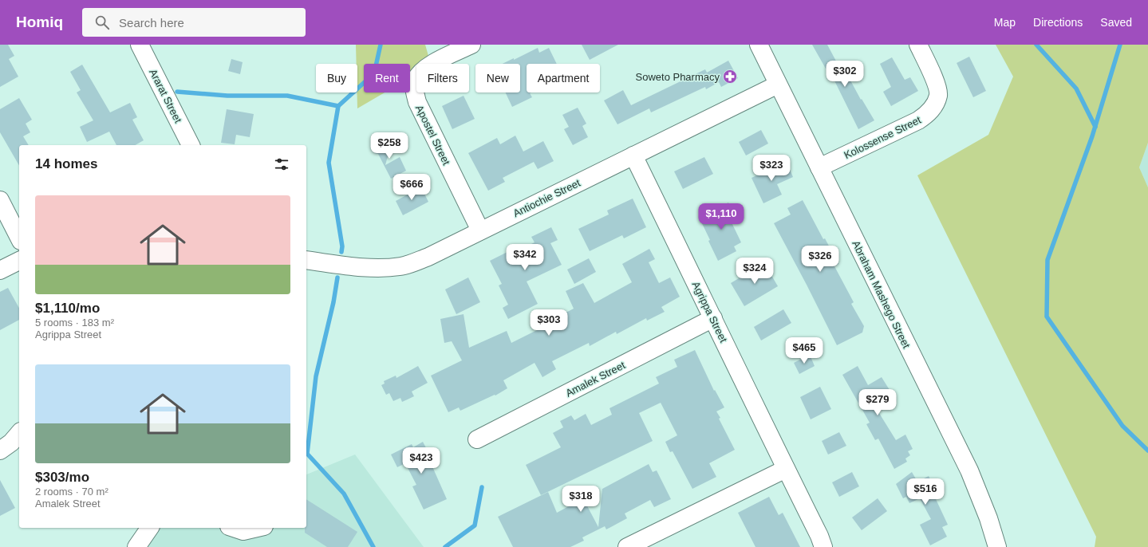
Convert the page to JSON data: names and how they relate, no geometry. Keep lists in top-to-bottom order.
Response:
{
  "streets": {
    "street": [
      "Ararat Street",
      "Apostel Street",
      "Kolossense Street",
      "Antiochie Street",
      "Abraham Mashego Street",
      "Agrippa Street",
      "Amalek Street"
    ]
  },
  "crossings": [
    ["Apostel Street", "Antiochie Street"],
    ["Kolossense Street", "Abraham Mashego Street"],
    ["Antiochie Street", "Abraham Mashego Street"],
    ["Antiochie Street", "Agrippa Street"],
    ["Agrippa Street", "Amalek Street"]
  ],
  "places": {
    "pharmacy": ["Soweto Pharmacy"]
  },
  "page": {
    "header": "Homiq",
    "search": "Search here",
    "nav": ["Map", "Directions", "Saved"],
    "price": [
      "$302",
      "$258",
      "$323",
      "$666",
      "$1,110",
      "$342",
      "$326",
      "$324",
      "$303",
      "$465",
      "$279",
      "$423",
      "$516",
      "$318"
    ],
    "chip": [
      "Buy",
      "Rent",
      "Filters",
      "New",
      "Apartment"
    ],
    "heading": "14 homes",
    "list": [
      {
        "name": "$1,110/mo",
        "note": "5 rooms · 183 m² · Agrippa Street"
      },
      {
        "name": "$303/mo",
        "note": "2 rooms · 70 m² · Amalek Street"
      }
    ]
  }
}
